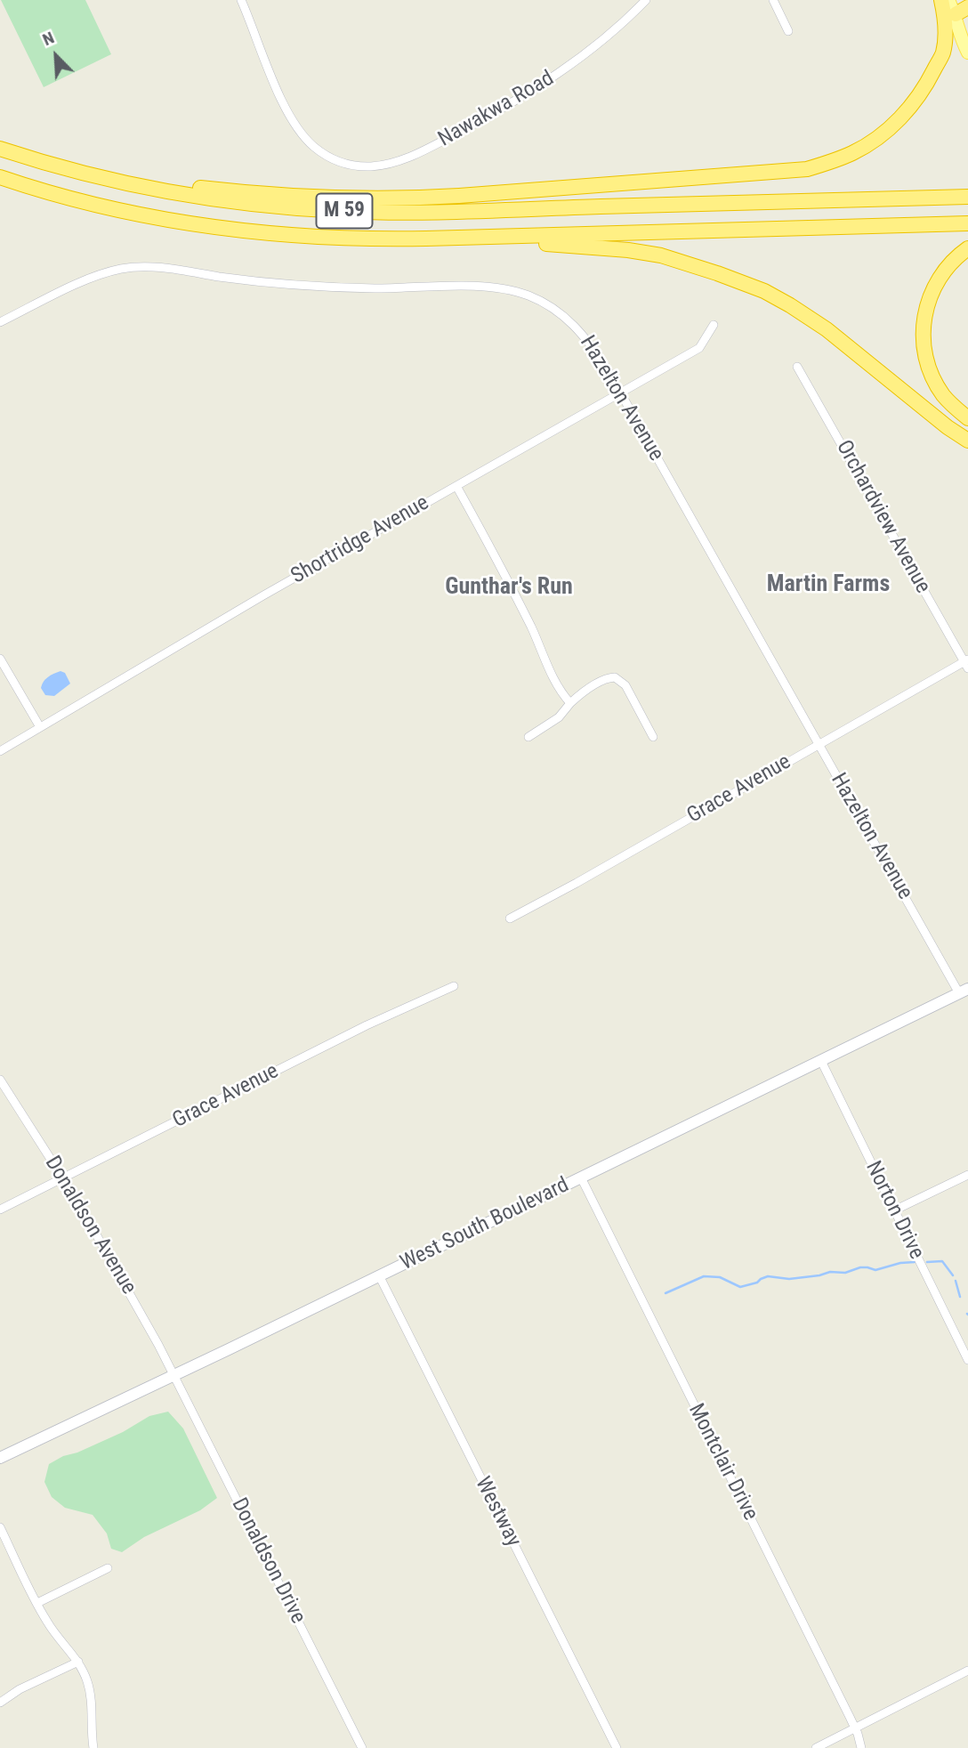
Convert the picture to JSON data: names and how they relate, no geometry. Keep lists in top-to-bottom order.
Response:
{
  "streets": {
    "highway": ["M 59"],
    "street": [
      "Nawakwa Road",
      "Hazelton Avenue",
      "Orchardview Avenue",
      "Shortridge Avenue",
      "Grace Avenue",
      "Norton Drive",
      "West South Boulevard",
      "Donaldson Avenue",
      "Montclair Drive",
      "Westway",
      "Donaldson Drive"
    ]
  },
  "crossings": [
    ["Hazelton Avenue", "Shortridge Avenue"],
    ["Hazelton Avenue", "Grace Avenue"],
    ["Hazelton Avenue", "West South Boulevard"],
    ["Orchardview Avenue", "Grace Avenue"],
    ["Grace Avenue", "Donaldson Avenue"],
    ["Norton Drive", "West South Boulevard"],
    ["West South Boulevard", "Donaldson Avenue"],
    ["West South Boulevard", "Montclair Drive"],
    ["West South Boulevard", "Westway"],
    ["West South Boulevard", "Donaldson Drive"],
    ["Donaldson Avenue", "Donaldson Drive"]
  ],
  "districts": ["Martin Farms", "Gunthar's Run"],
  "north": "top left"
}
